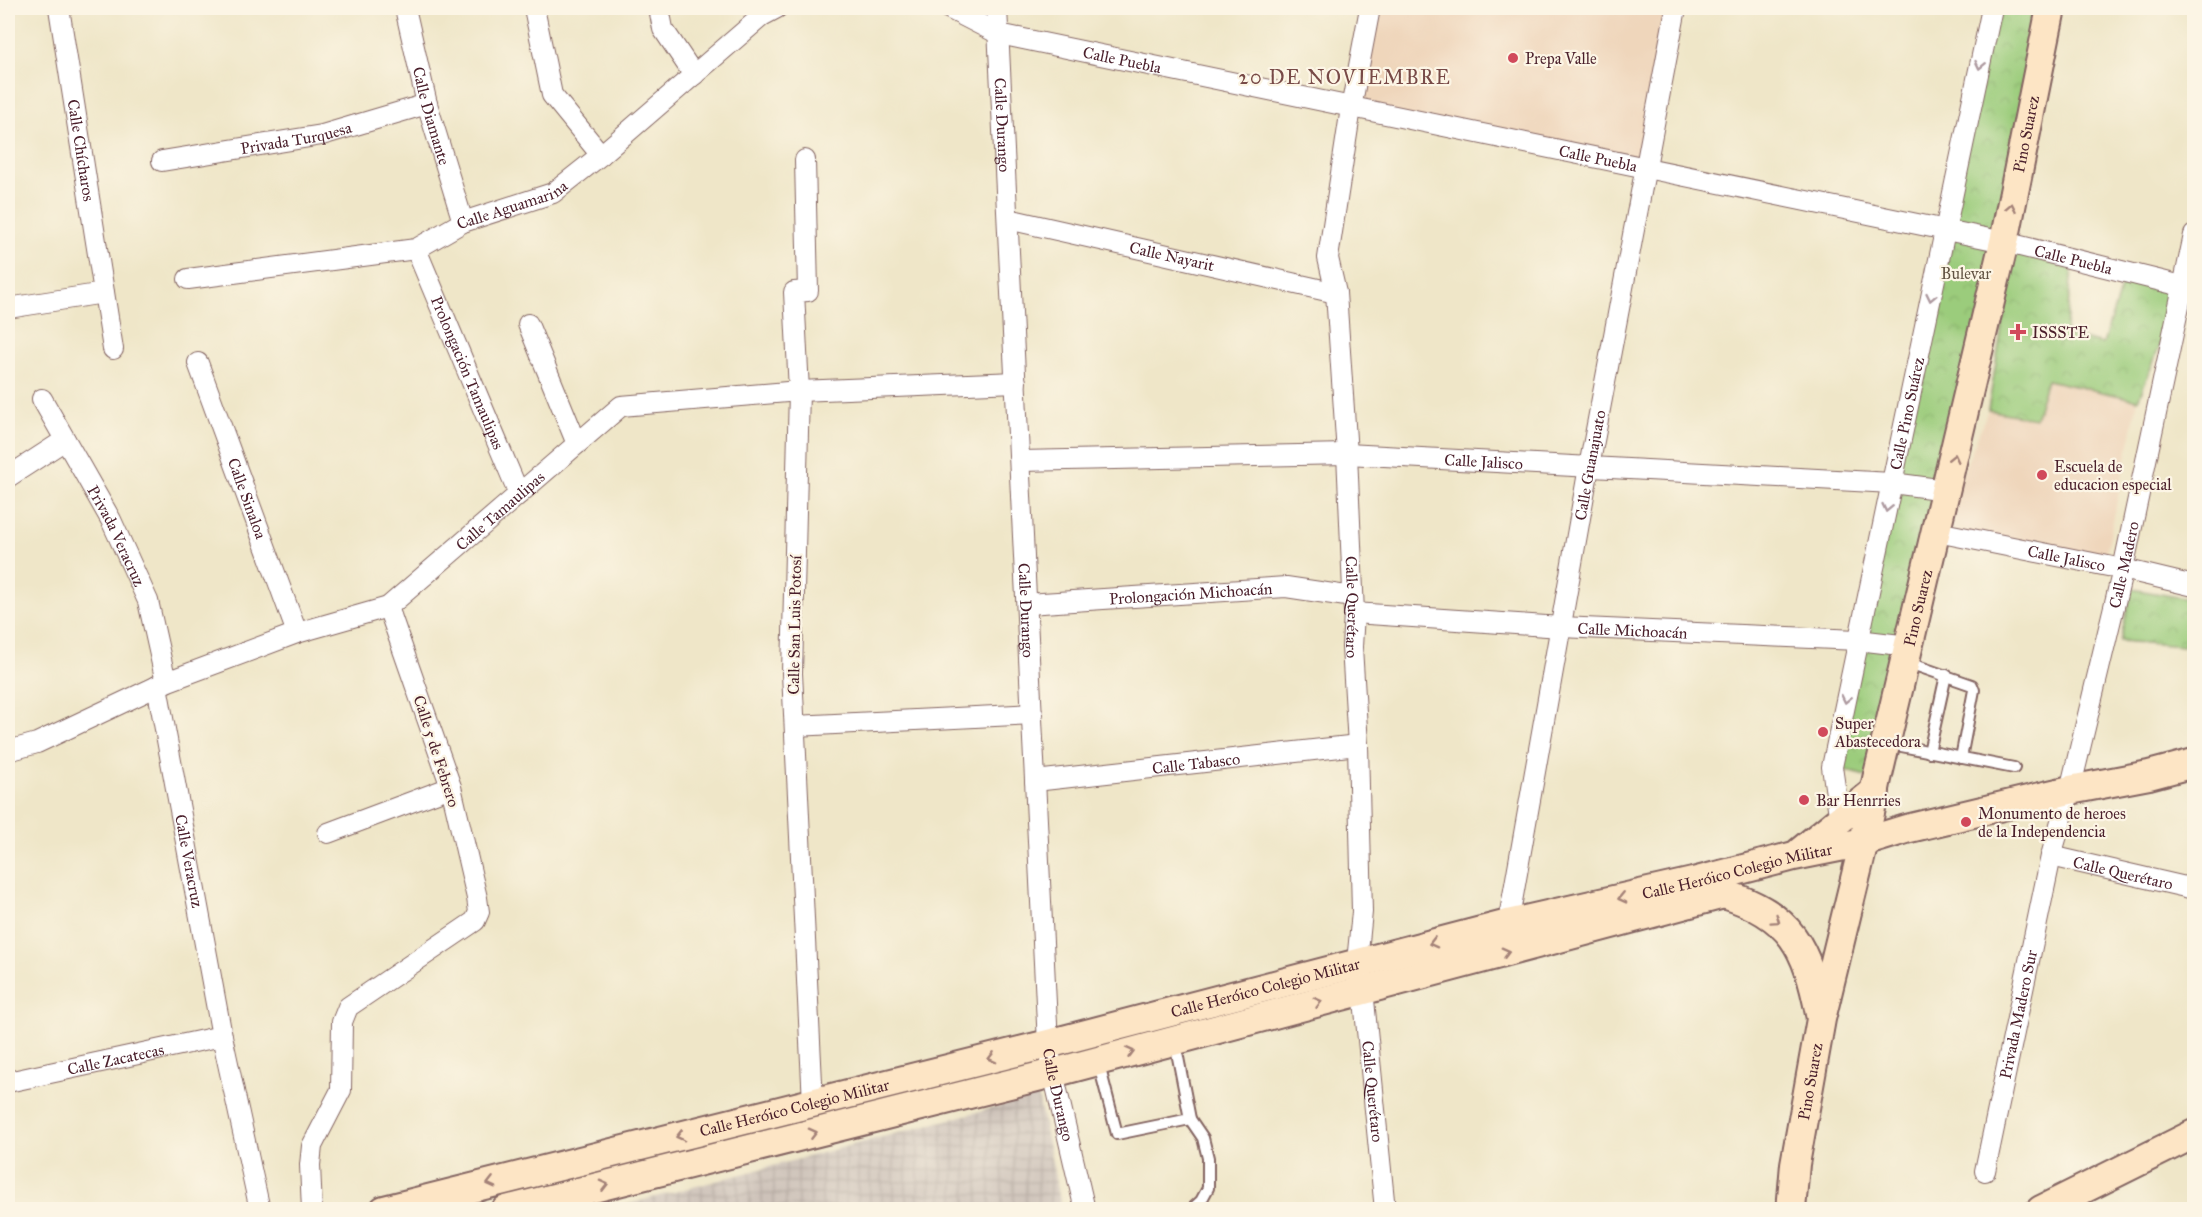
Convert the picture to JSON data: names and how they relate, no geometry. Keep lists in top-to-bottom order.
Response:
{
  "streets": {
    "main road": ["Pino Suarez", "Calle Heróico Colegio Militar"],
    "street": [
      "Calle Puebla",
      "Calle Diamante",
      "Calle Durango",
      "Privada Turquesa",
      "Calle Chícharos",
      "Calle Aguamarina",
      "Calle Nayarit",
      "Prolongación Tamaulipas",
      "Calle Pino Suárez",
      "Calle Jalisco",
      "Calle Guanajuato",
      "Calle Sinaloa",
      "Calle Tamaulipas",
      "Privada Veracruz",
      "Calle Madero",
      "Prolongación Michoacán",
      "Calle Querétaro",
      "Calle San Luis Potosí",
      "Calle Michoacán",
      "Calle 5 de Febrero",
      "Calle Tabasco",
      "Calle Veracruz",
      "Privada Madero Sur",
      "Calle Zacatecas"
    ]
  },
  "crossings": [
    ["Calle Puebla", "Calle Durango"],
    ["Calle Puebla", "Pino Suarez"],
    ["Calle Puebla", "Calle Pino Suárez"],
    ["Calle Puebla", "Calle Guanajuato"],
    ["Calle Puebla", "Calle Madero"],
    ["Calle Puebla", "Calle Querétaro"],
    ["Calle Diamante", "Privada Turquesa"],
    ["Calle Diamante", "Calle Aguamarina"],
    ["Calle Durango", "Calle Nayarit"],
    ["Calle Durango", "Calle Jalisco"],
    ["Calle Durango", "Calle Tamaulipas"],
    ["Calle Durango", "Prolongación Michoacán"],
    ["Calle Durango", "Calle Tabasco"],
    ["Calle Durango", "Calle Heróico Colegio Militar"],
    ["Pino Suarez", "Calle Jalisco"],
    ["Pino Suarez", "Calle Michoacán"],
    ["Pino Suarez", "Calle Heróico Colegio Militar"],
    ["Calle Aguamarina", "Prolongación Tamaulipas"],
    ["Calle Nayarit", "Calle Querétaro"],
    ["Prolongación Tamaulipas", "Calle Tamaulipas"],
    ["Calle Pino Suárez", "Calle Jalisco"],
    ["Calle Pino Suárez", "Calle Michoacán"],
    ["Calle Jalisco", "Calle Guanajuato"],
    ["Calle Jalisco", "Calle Madero"],
    ["Calle Jalisco", "Calle Querétaro"],
    ["Calle Guanajuato", "Calle Michoacán"],
    ["Calle Guanajuato", "Calle Heróico Colegio Militar"],
    ["Calle Sinaloa", "Calle Tamaulipas"],
    ["Calle Tamaulipas", "Privada Veracruz"],
    ["Calle Tamaulipas", "Calle San Luis Potosí"],
    ["Calle Tamaulipas", "Calle 5 de Febrero"],
    ["Calle Tamaulipas", "Calle Veracruz"],
    ["Privada Veracruz", "Calle Veracruz"],
    ["Calle Madero", "Calle Querétaro"],
    ["Calle Madero", "Calle Heróico Colegio Militar"],
    ["Calle Madero", "Privada Madero Sur"],
    ["Prolongación Michoacán", "Calle Querétaro"],
    ["Prolongación Michoacán", "Calle Michoacán"],
    ["Calle Querétaro", "Calle Michoacán"],
    ["Calle Querétaro", "Calle Tabasco"],
    ["Calle Querétaro", "Calle Heróico Colegio Militar"],
    ["Calle Querétaro", "Privada Madero Sur"],
    ["Calle San Luis Potosí", "Calle Heróico Colegio Militar"],
    ["Calle Veracruz", "Calle Zacatecas"]
  ],
  "one_way": ["Pino Suarez", "Calle Pino Suárez"],
  "districts": ["20 DE NOVIEMBRE"],
  "parks": ["Bulevar"],
  "places": {
    "other": [
      "Prepa Valle",
      "Escuela de educacion especial",
      "Super Abastecedora",
      "Bar Henrries",
      "Monumento de heroes de la Independencia"
    ],
    "health": ["ISSSTE"]
  }
}
